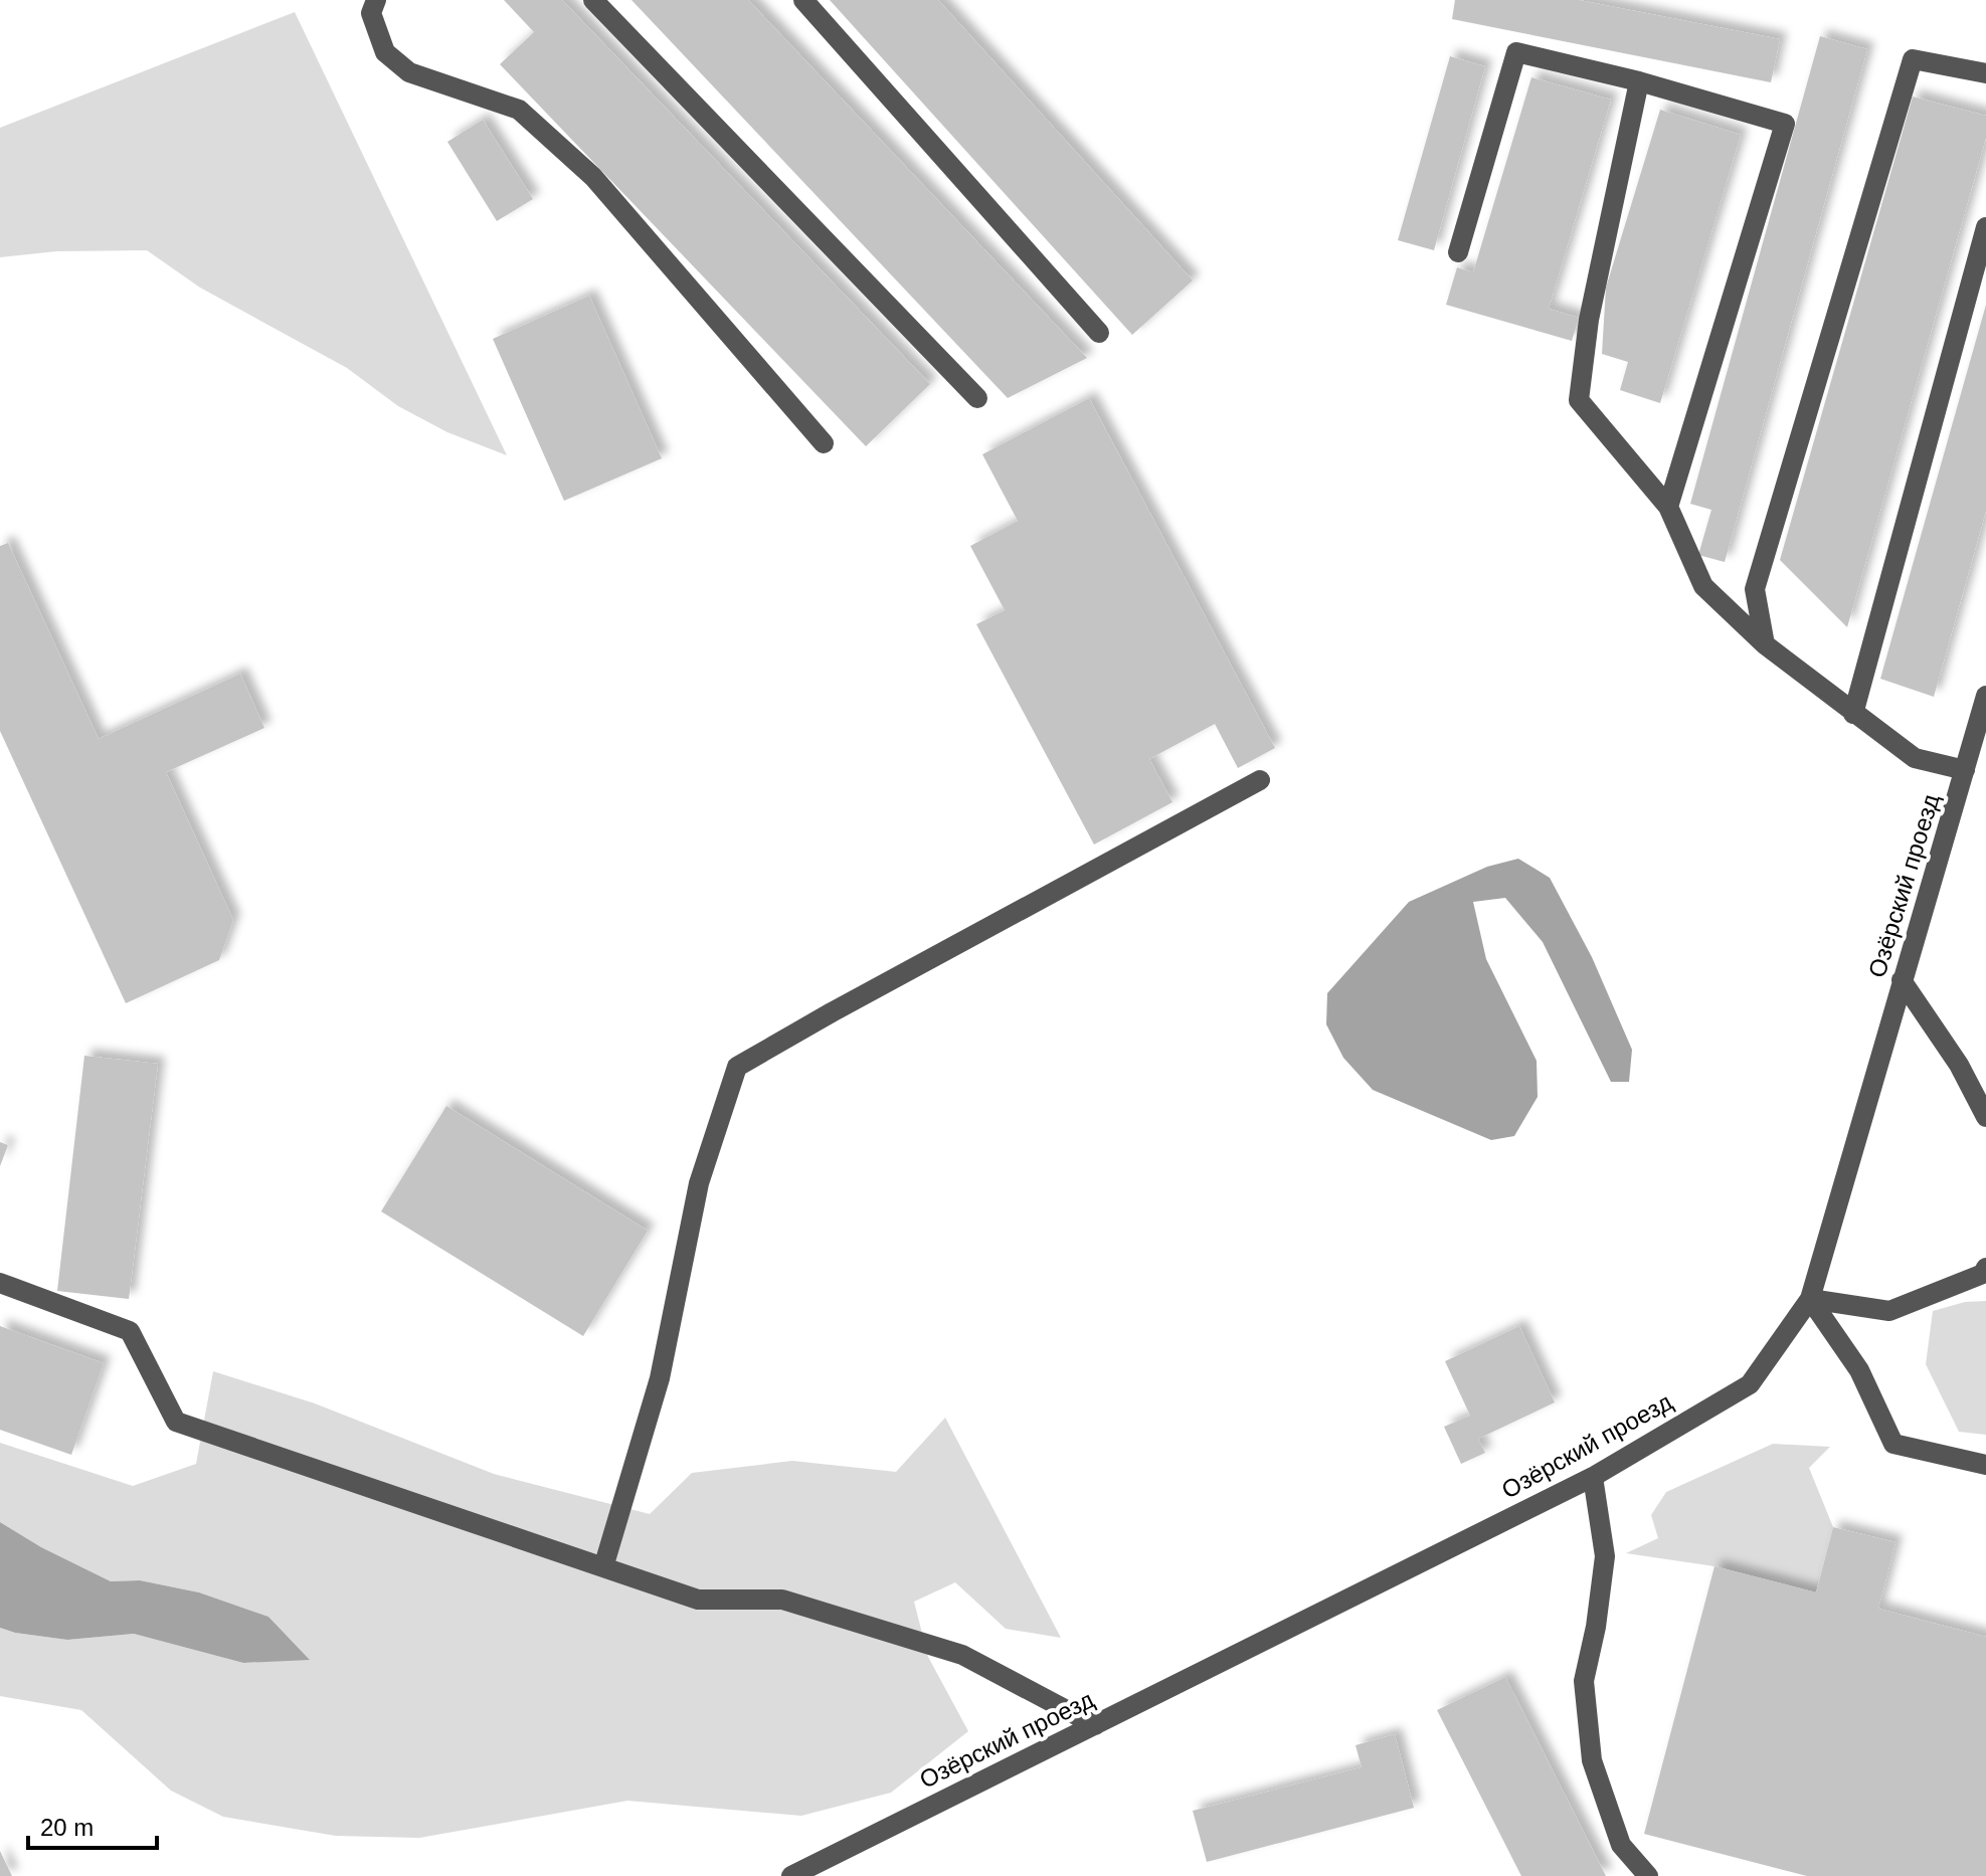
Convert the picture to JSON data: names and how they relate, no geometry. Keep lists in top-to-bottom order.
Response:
{
  "streets": {
    "street": ["Озёрский проезд"]
  },
  "scale_bar": "20 m"
}
